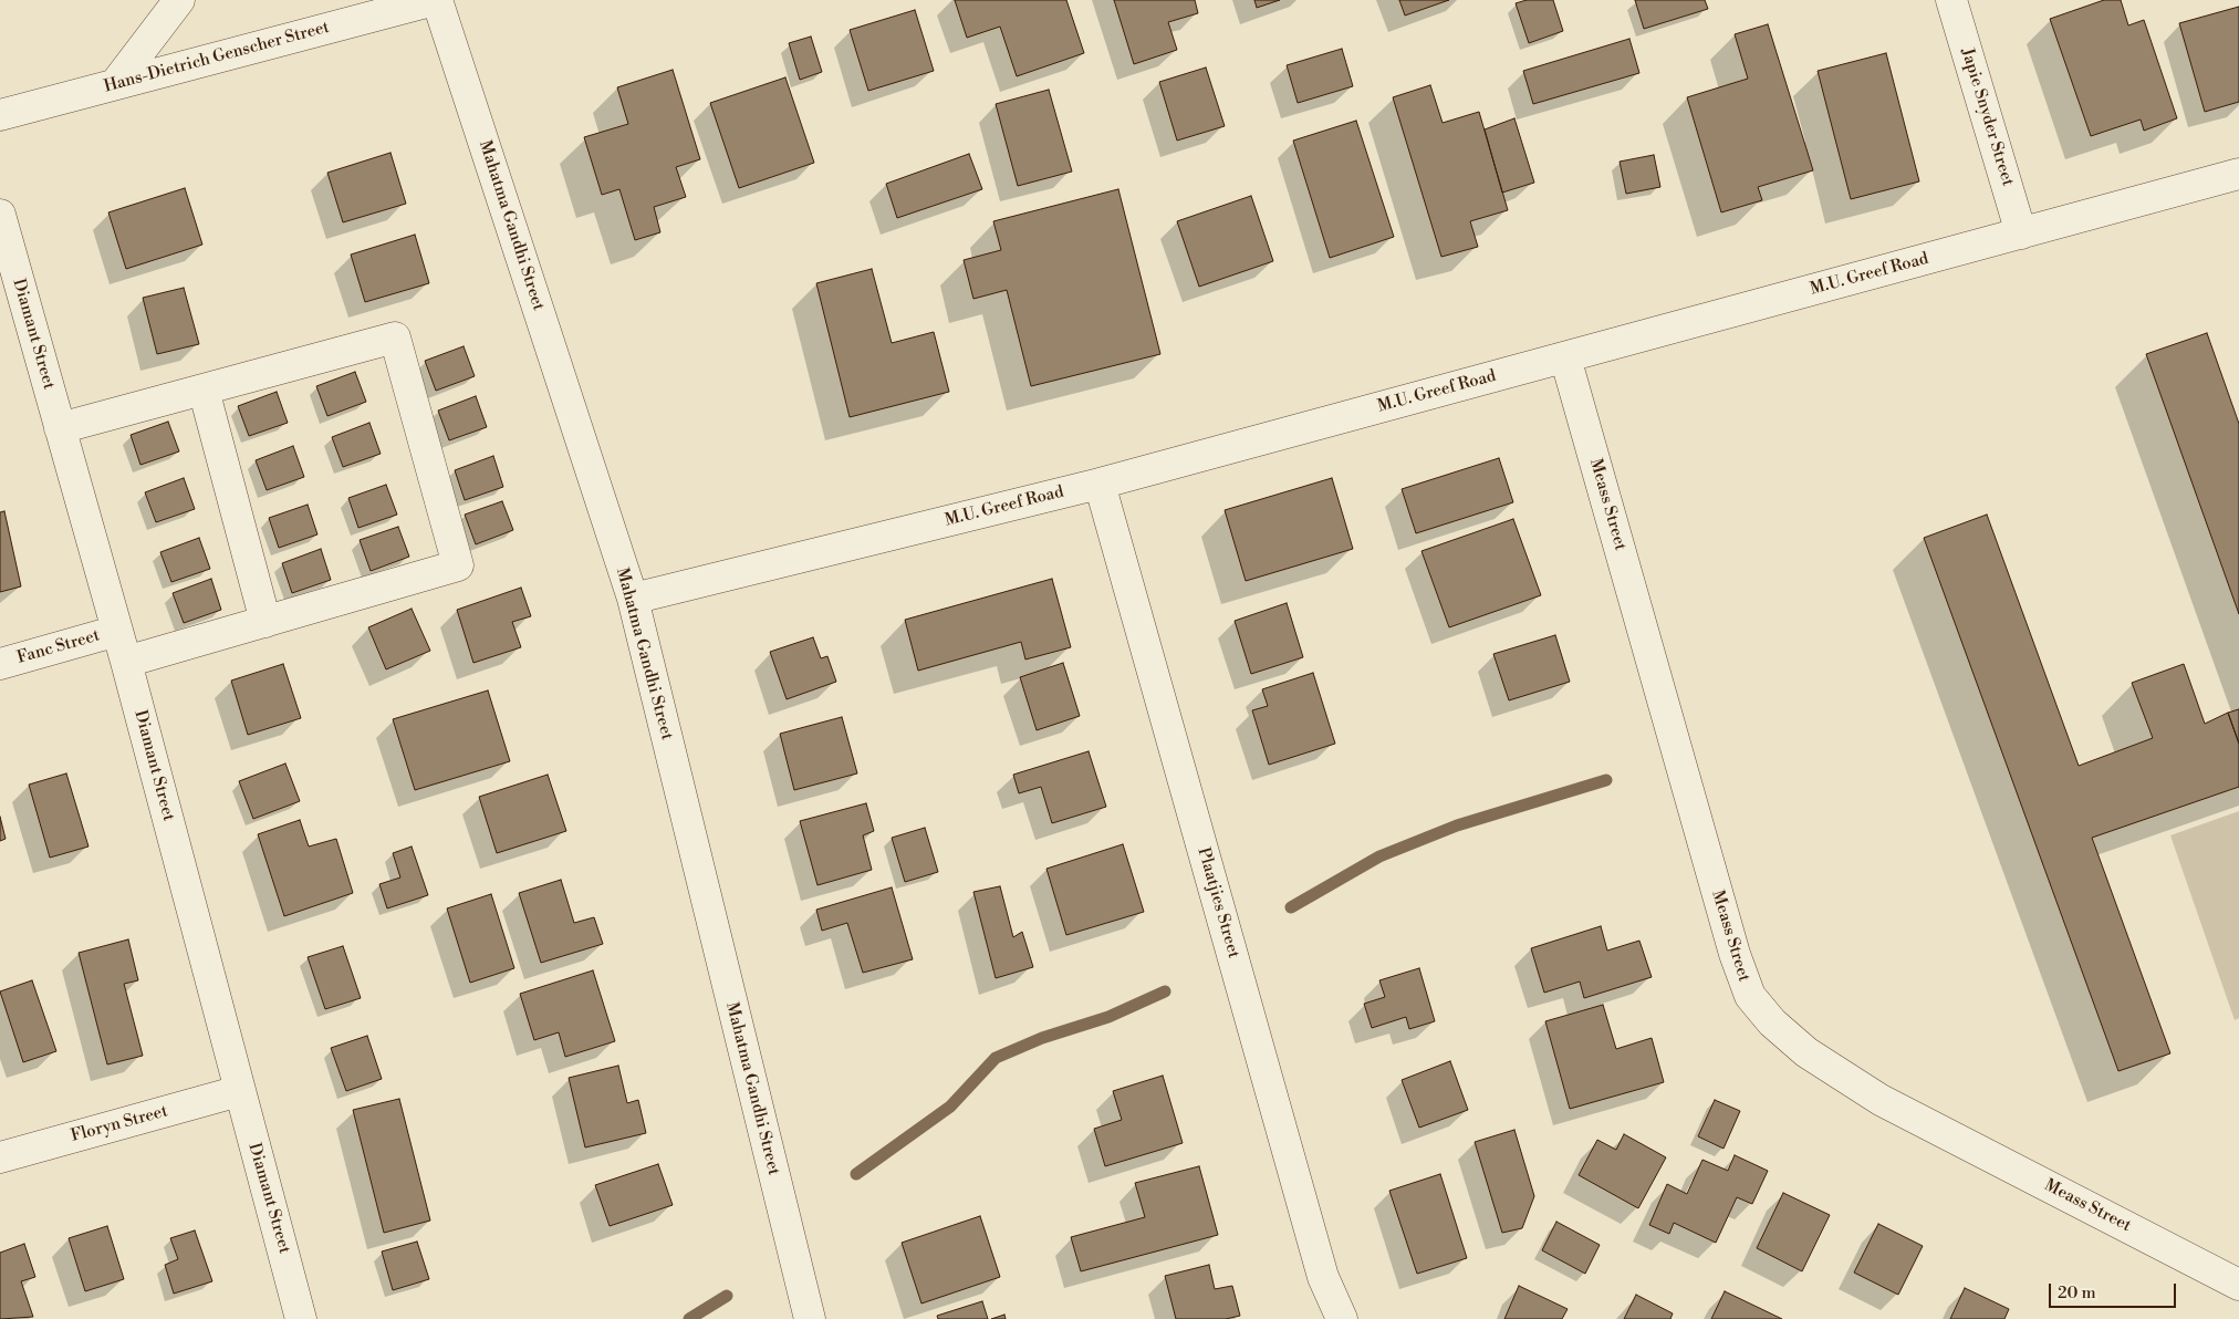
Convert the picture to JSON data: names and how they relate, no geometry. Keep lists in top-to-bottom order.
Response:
{
  "streets": {
    "street": [
      "Hans-Dietrich Genscher Street",
      "Japie Snyder Street",
      "Mahatma Gandhi Street",
      "M.U. Greef Road",
      "Diamant Street",
      "Meass Street",
      "Fanc Street",
      "Plaatjies Street",
      "Floryn Street"
    ]
  },
  "crossings": [
    ["Hans-Dietrich Genscher Street", "Mahatma Gandhi Street"],
    ["Japie Snyder Street", "M.U. Greef Road"],
    ["Mahatma Gandhi Street", "M.U. Greef Road"],
    ["M.U. Greef Road", "Meass Street"],
    ["M.U. Greef Road", "Plaatjies Street"],
    ["Diamant Street", "Fanc Street"],
    ["Diamant Street", "Floryn Street"]
  ],
  "scale_bar": "20 m"
}
